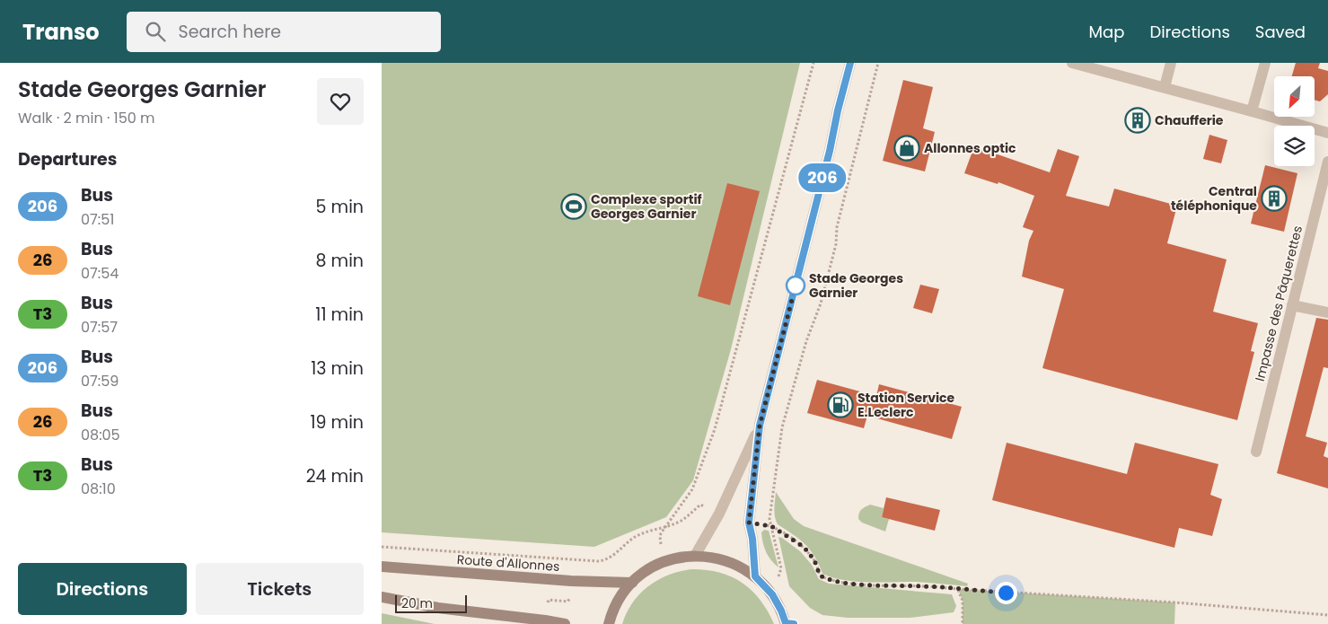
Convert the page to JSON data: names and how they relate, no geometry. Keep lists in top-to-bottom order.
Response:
{
  "streets": {
    "main road": ["Route d'Allonnes"],
    "street": ["Impasse des Pâquerettes"]
  },
  "places": {
    "building": ["Chaufferie", "Central téléphonique"],
    "shop": ["Allonnes optic"],
    "sports": ["Complexe sportif Georges Garnier"],
    "other": ["Stade Georges Garnier"],
    "fuel station": ["Station Service E.Leclerc"]
  },
  "lines": ["bus line 206"],
  "scale_bar": "20 m",
  "north": "bottom left",
  "page": {
    "header": "Transo",
    "search": "Search here",
    "nav": ["Map", "Directions", "Saved"],
    "heading": [
      ["Stade Georges Garnier", "Walk · 2 min · 150 m"],
      "Departures"
    ],
    "on_map": "206",
    "list": [
      {
        "mark": "206",
        "name": "Bus",
        "note": "07:51",
        "value": "5 min"
      },
      {
        "mark": "26",
        "name": "Bus",
        "note": "07:54",
        "value": "8 min"
      },
      {
        "mark": "T3",
        "name": "Bus",
        "note": "07:57",
        "value": "11 min"
      },
      {
        "mark": "206",
        "name": "Bus",
        "note": "07:59",
        "value": "13 min"
      },
      {
        "mark": "26",
        "name": "Bus",
        "note": "08:05",
        "value": "19 min"
      },
      {
        "mark": "T3",
        "name": "Bus",
        "note": "08:10",
        "value": "24 min"
      }
    ],
    "buttons": ["Directions", "Tickets"],
    "scale": "20 m"
  }
}
